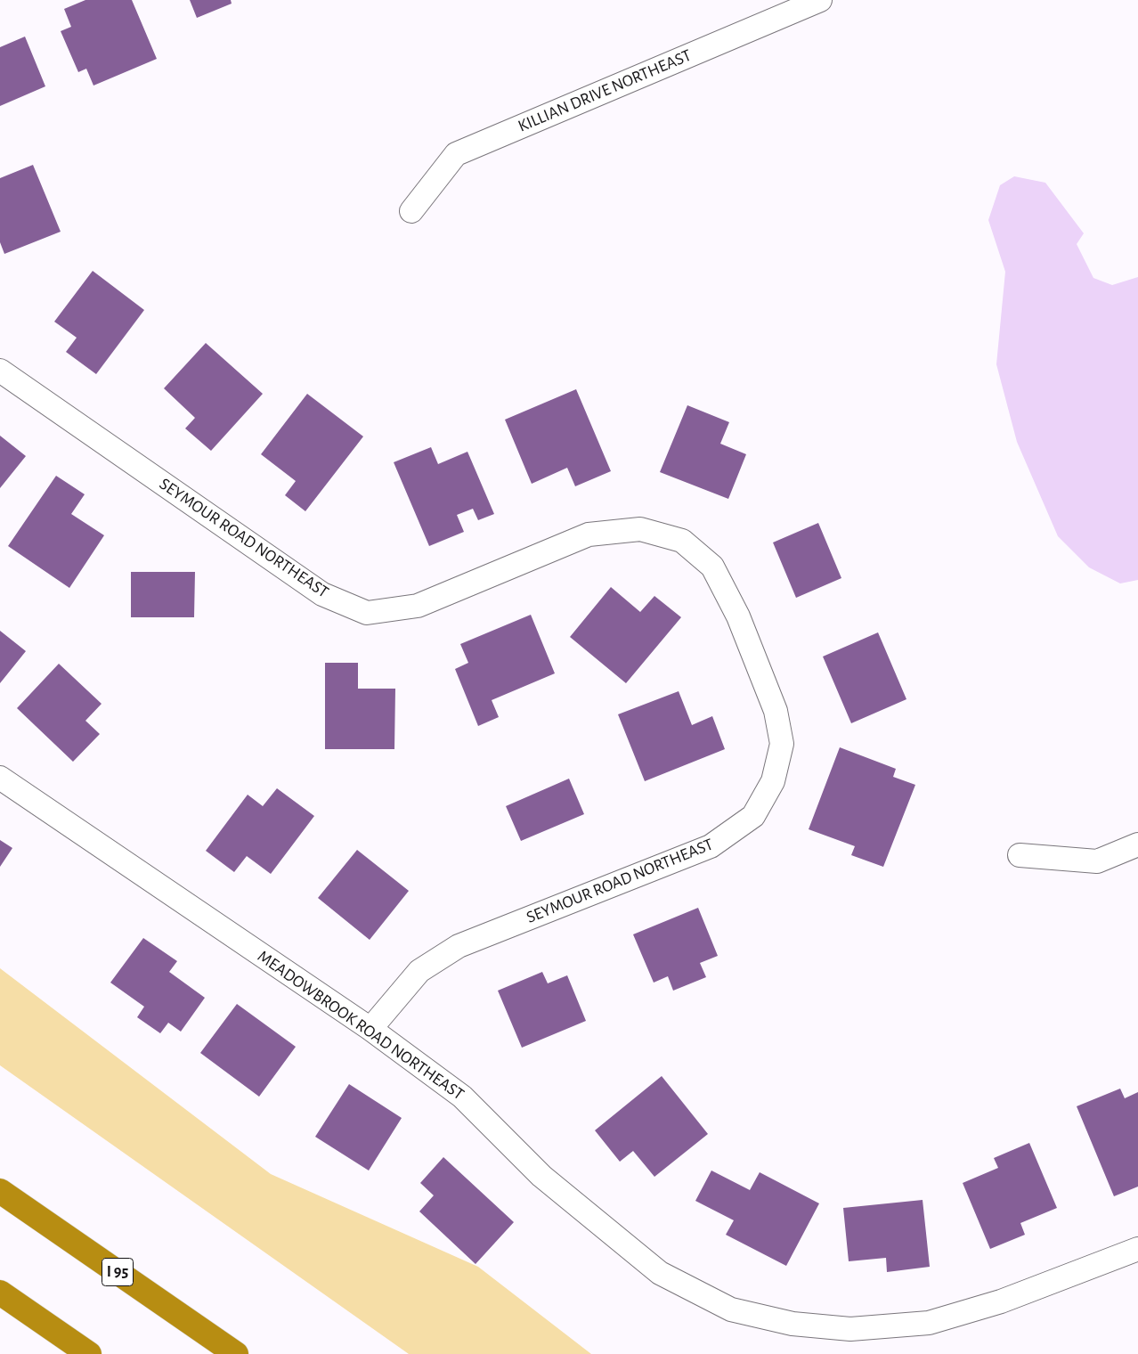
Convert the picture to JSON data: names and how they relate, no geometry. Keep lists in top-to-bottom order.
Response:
{
  "streets": {
    "highway": ["I 95"],
    "street": ["KILLIAN DRIVE NORTHEAST", "SEYMOUR ROAD NORTHEAST", "MEADOWBROOK ROAD NORTHEAST"]
  },
  "crossings": [
    ["SEYMOUR ROAD NORTHEAST", "MEADOWBROOK ROAD NORTHEAST"]
  ]
}
